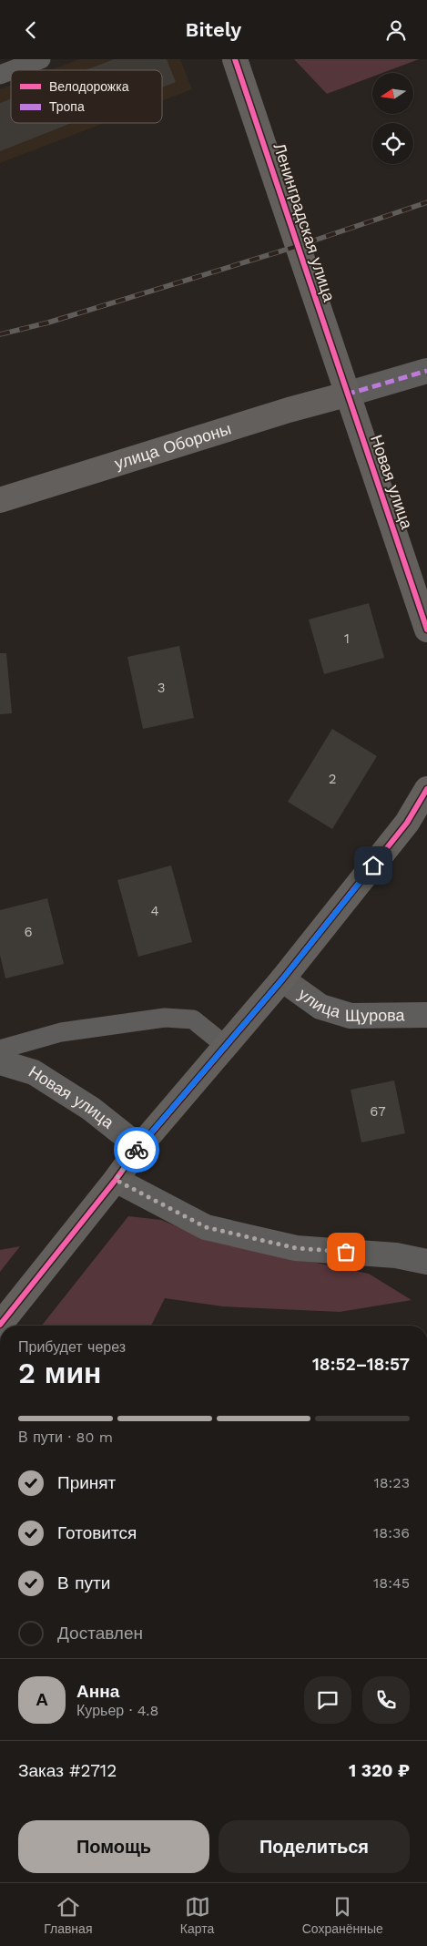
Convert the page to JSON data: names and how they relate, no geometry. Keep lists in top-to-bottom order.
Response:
{
  "streets": {
    "street": [
      "Ленинградская улица",
      "улица Обороны",
      "Новая улица",
      "улица Щурова"
    ]
  },
  "crossings": [
    ["Ленинградская улица", "улица Обороны"],
    ["Ленинградская улица", "Новая улица"],
    ["улица Обороны", "Новая улица"]
  ],
  "house_numbers": [
    "1",
    "3",
    "2",
    "4",
    "6",
    "67"
  ],
  "legend": ["Велодорожка", "Тропа"],
  "north": "left",
  "page": {
    "header": "Bitely",
    "heading": ["2 мин", "Прибудет через", "18:52–18:57"],
    "panel": [
      "Анна",
      "Курьер · 4.8",
      "Заказ #2712",
      "1 320 ₽"
    ],
    "bar": "В пути · 80 m",
    "list": [
      ["Принят", "18:23"],
      ["Готовится", "18:36"],
      ["В пути", "18:45"],
      "Доставлен"
    ],
    "round": "А",
    "buttons": ["Помощь", "Поделиться"],
    "tabs": ["Главная", "Карта", "Сохранённые"]
  }
}
